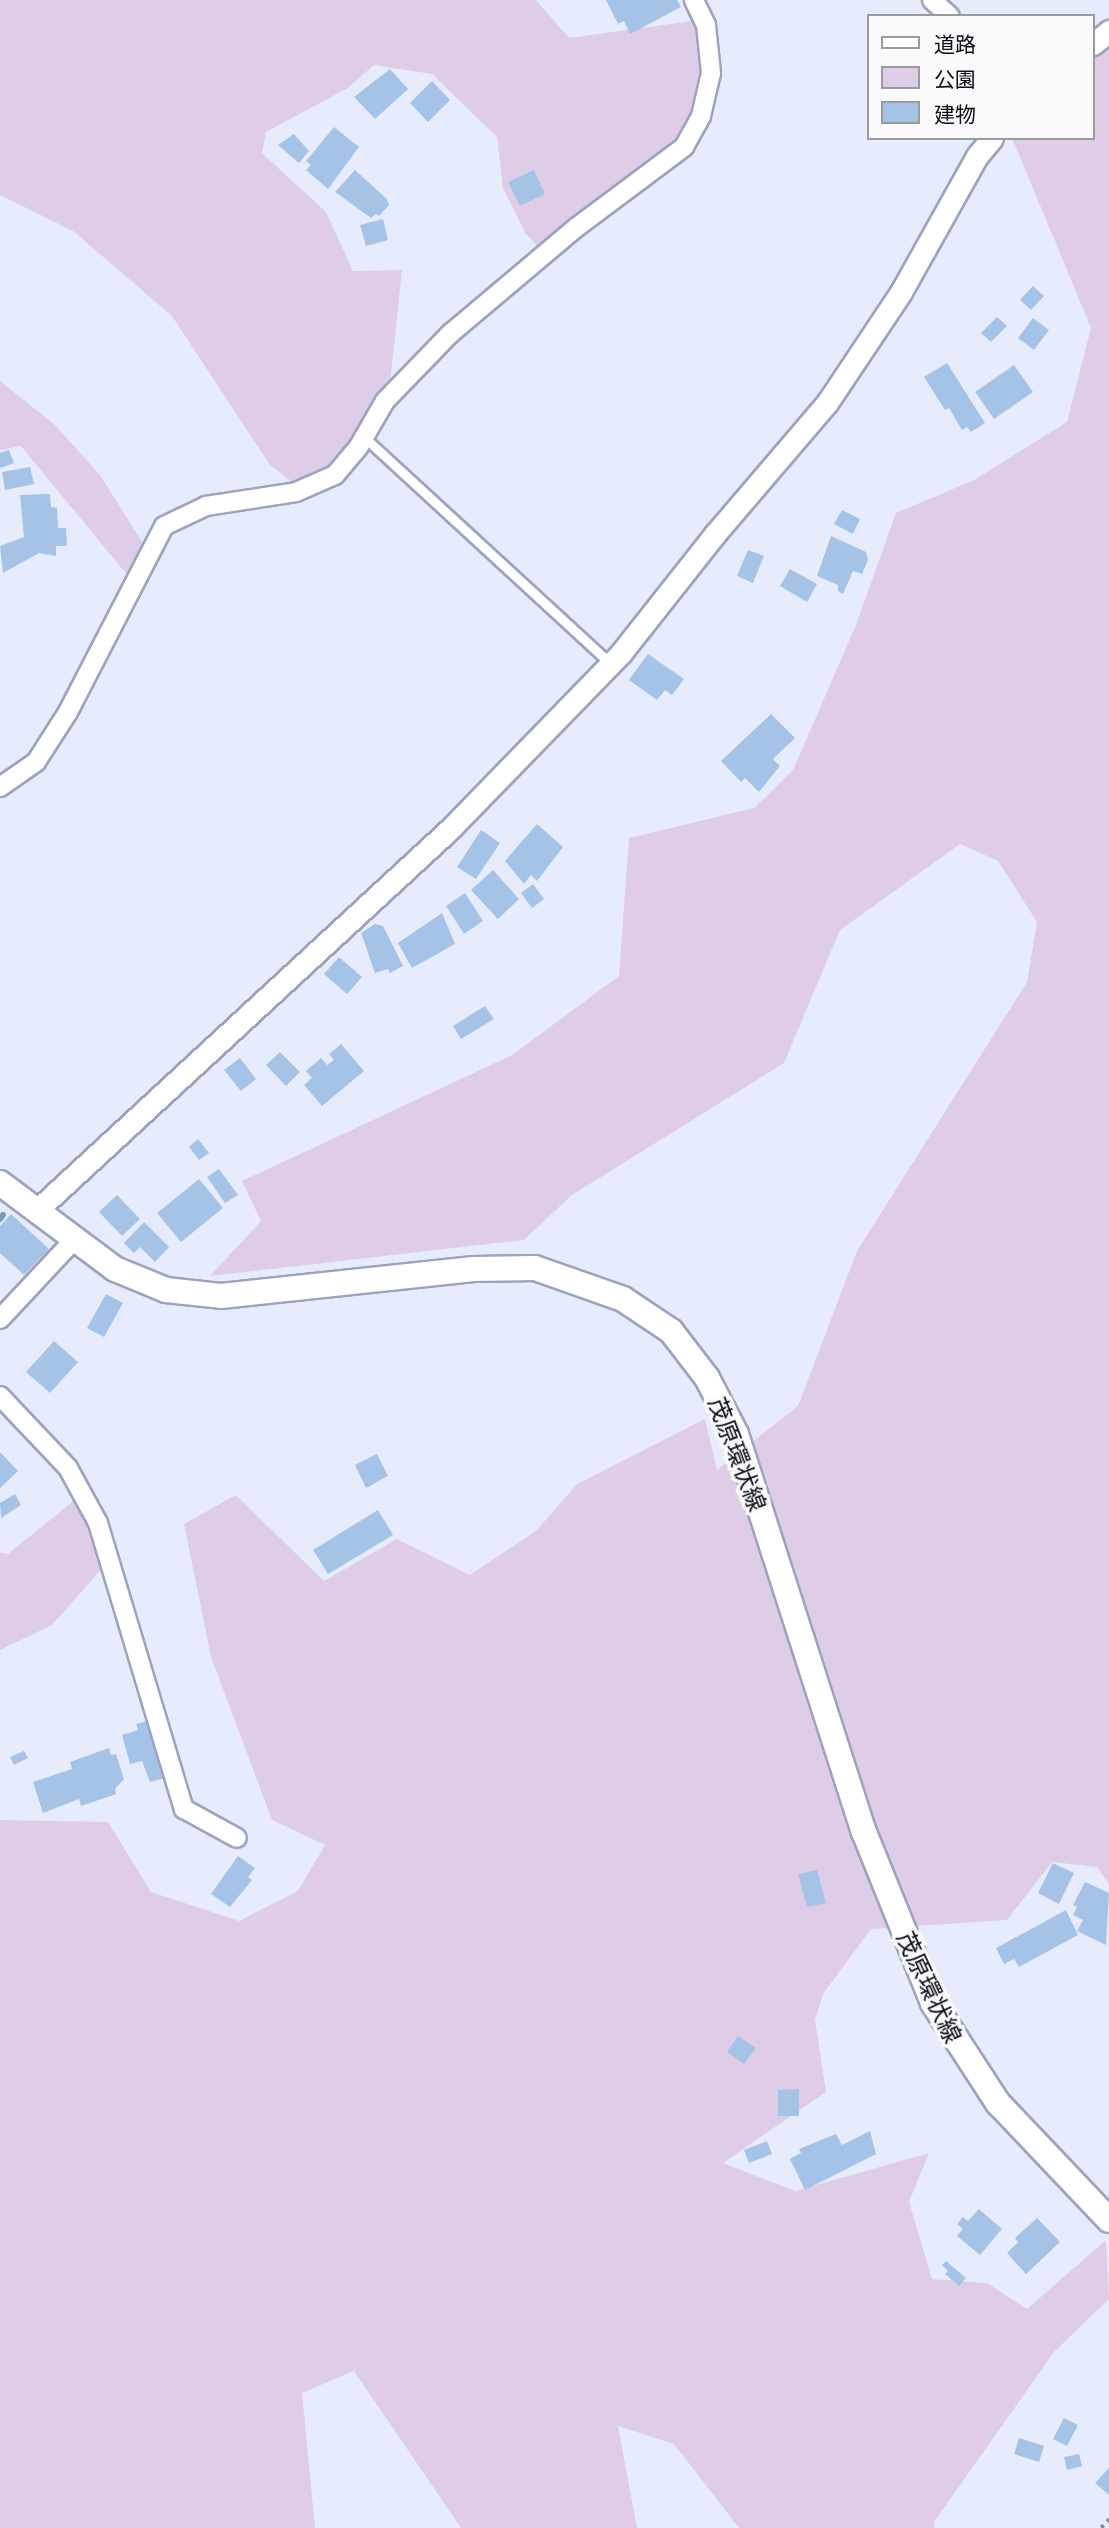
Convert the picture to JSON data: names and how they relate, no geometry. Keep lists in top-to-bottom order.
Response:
{
  "streets": {
    "main road": ["茂原環状線"]
  },
  "legend": ["道路", "公園", "建物"]
}
